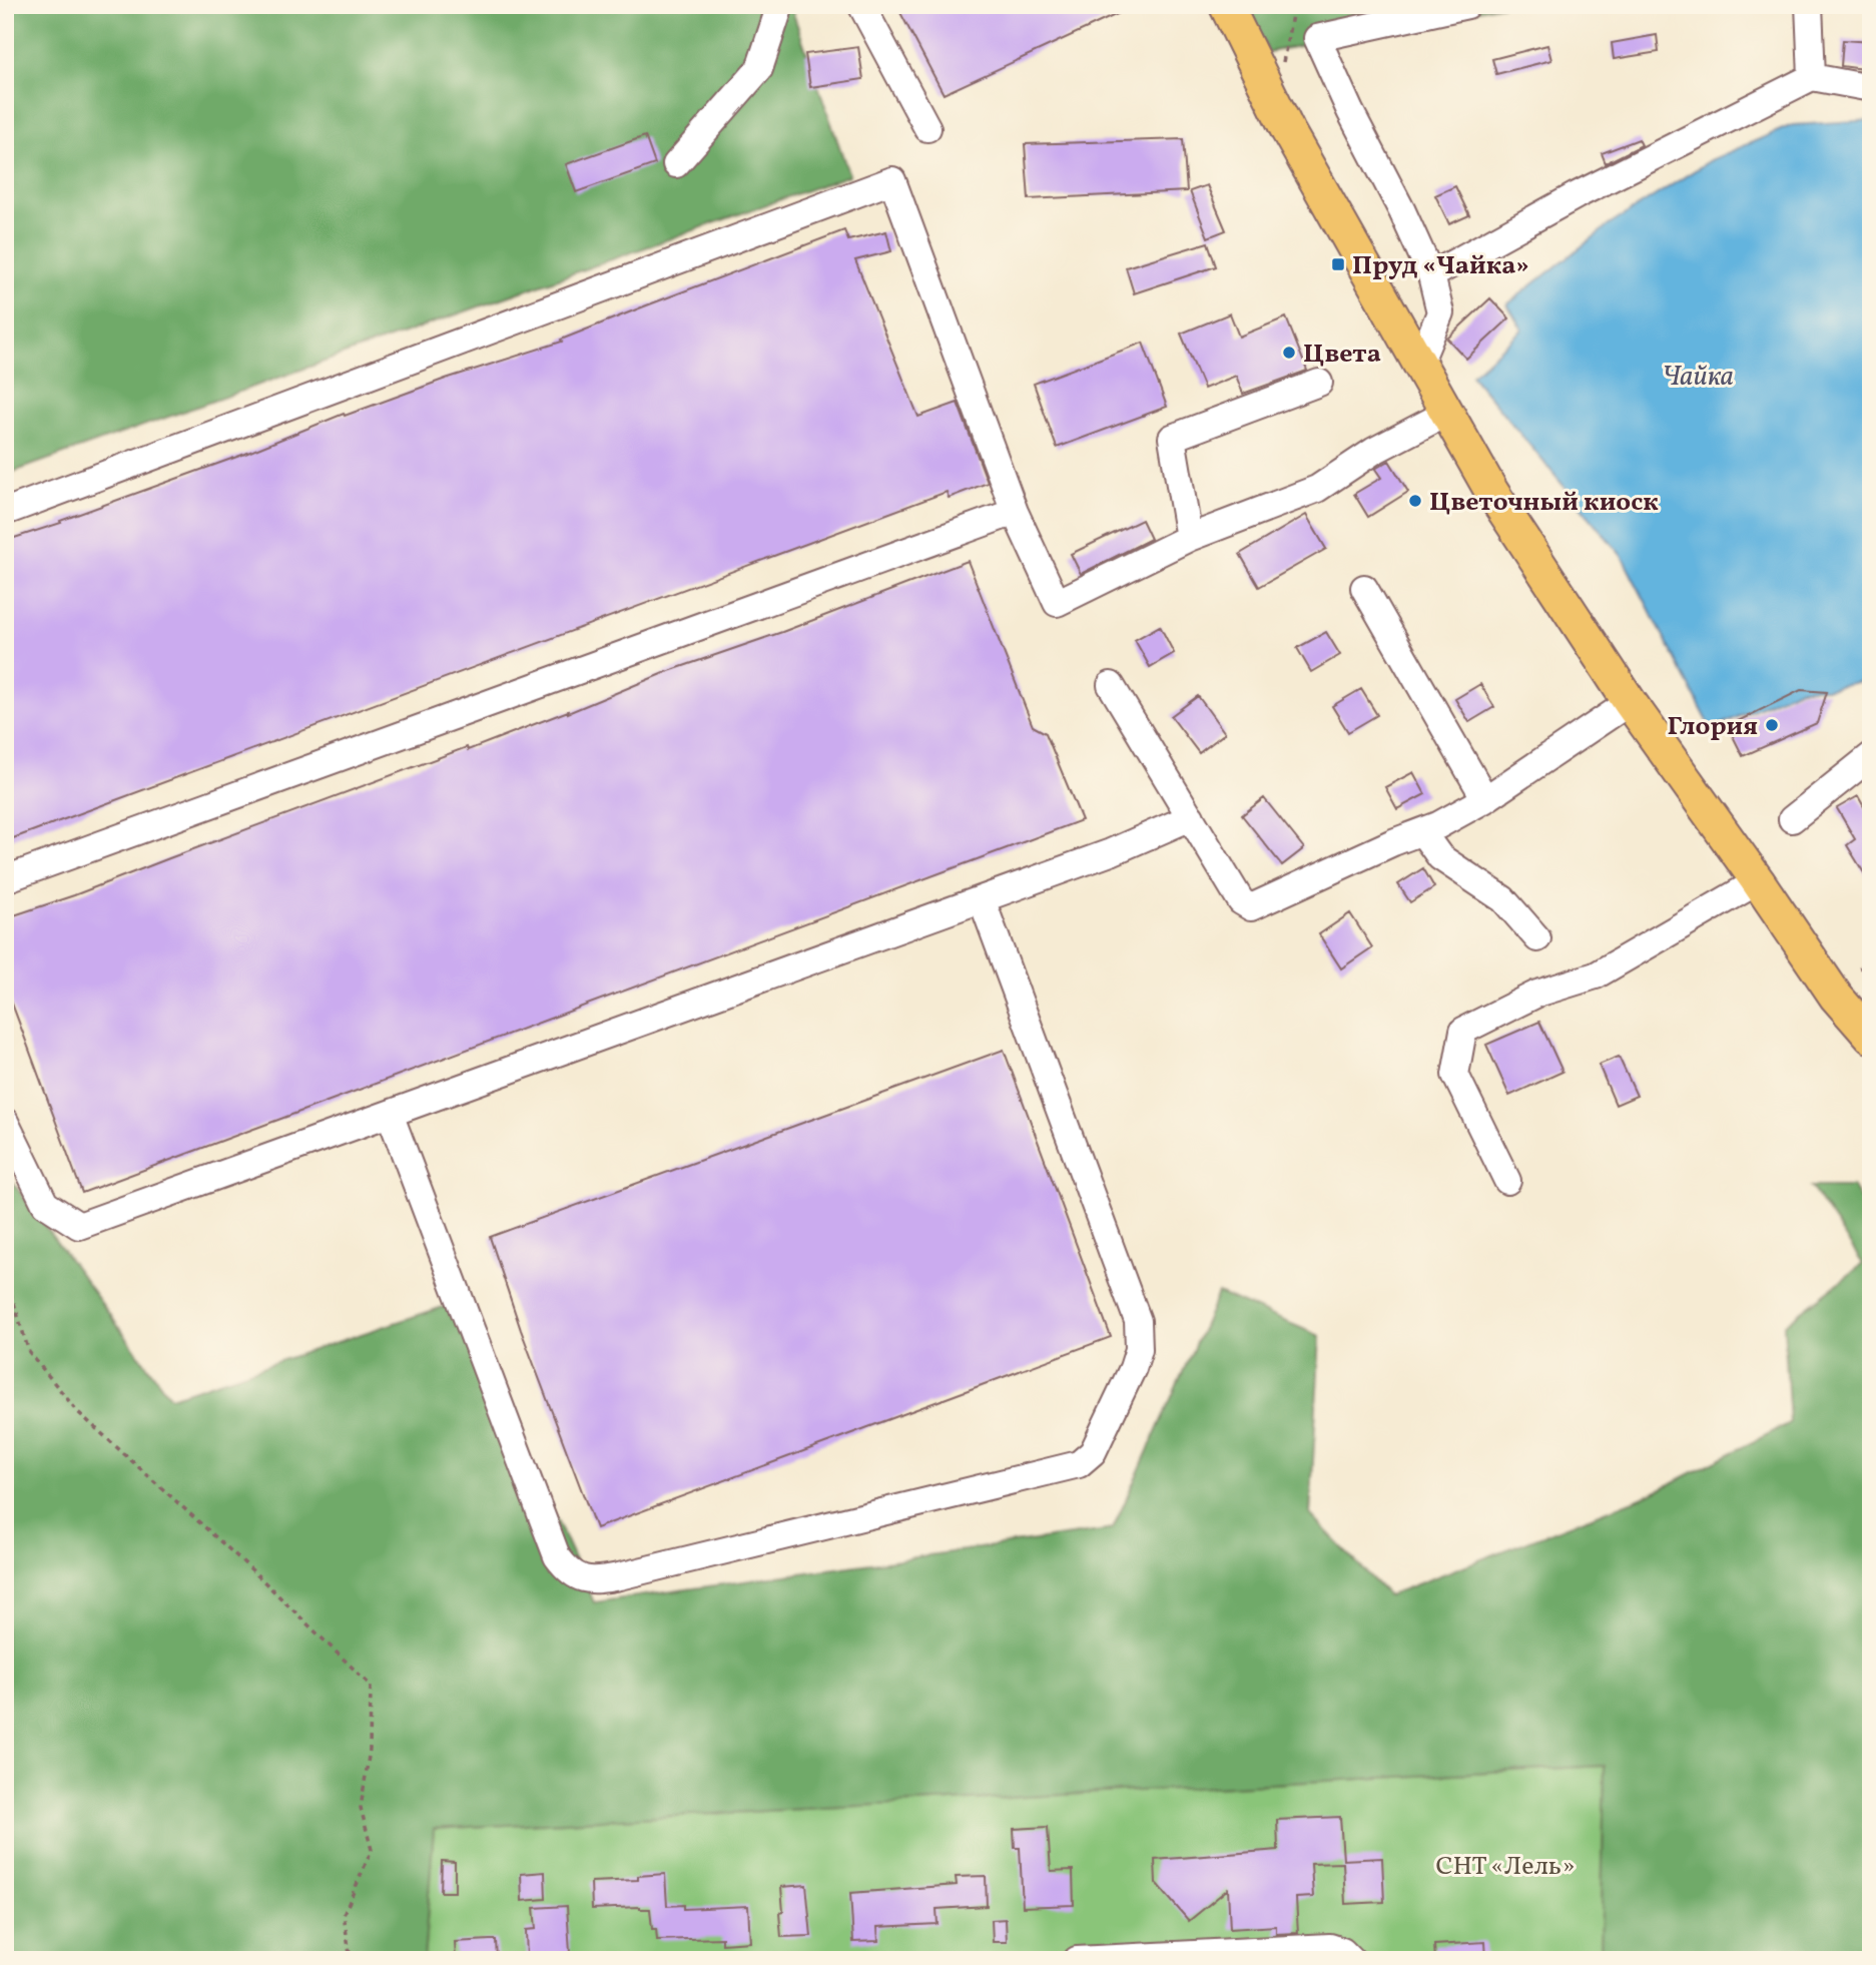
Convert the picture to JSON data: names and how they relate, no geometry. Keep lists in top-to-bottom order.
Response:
{
  "water": ["Чайка"],
  "parks": ["СНТ «Лель»"],
  "places": {
    "transit": ["Пруд «Чайка»"],
    "other": ["Цвета", "Цветочный киоск", "Глория"]
  }
}
